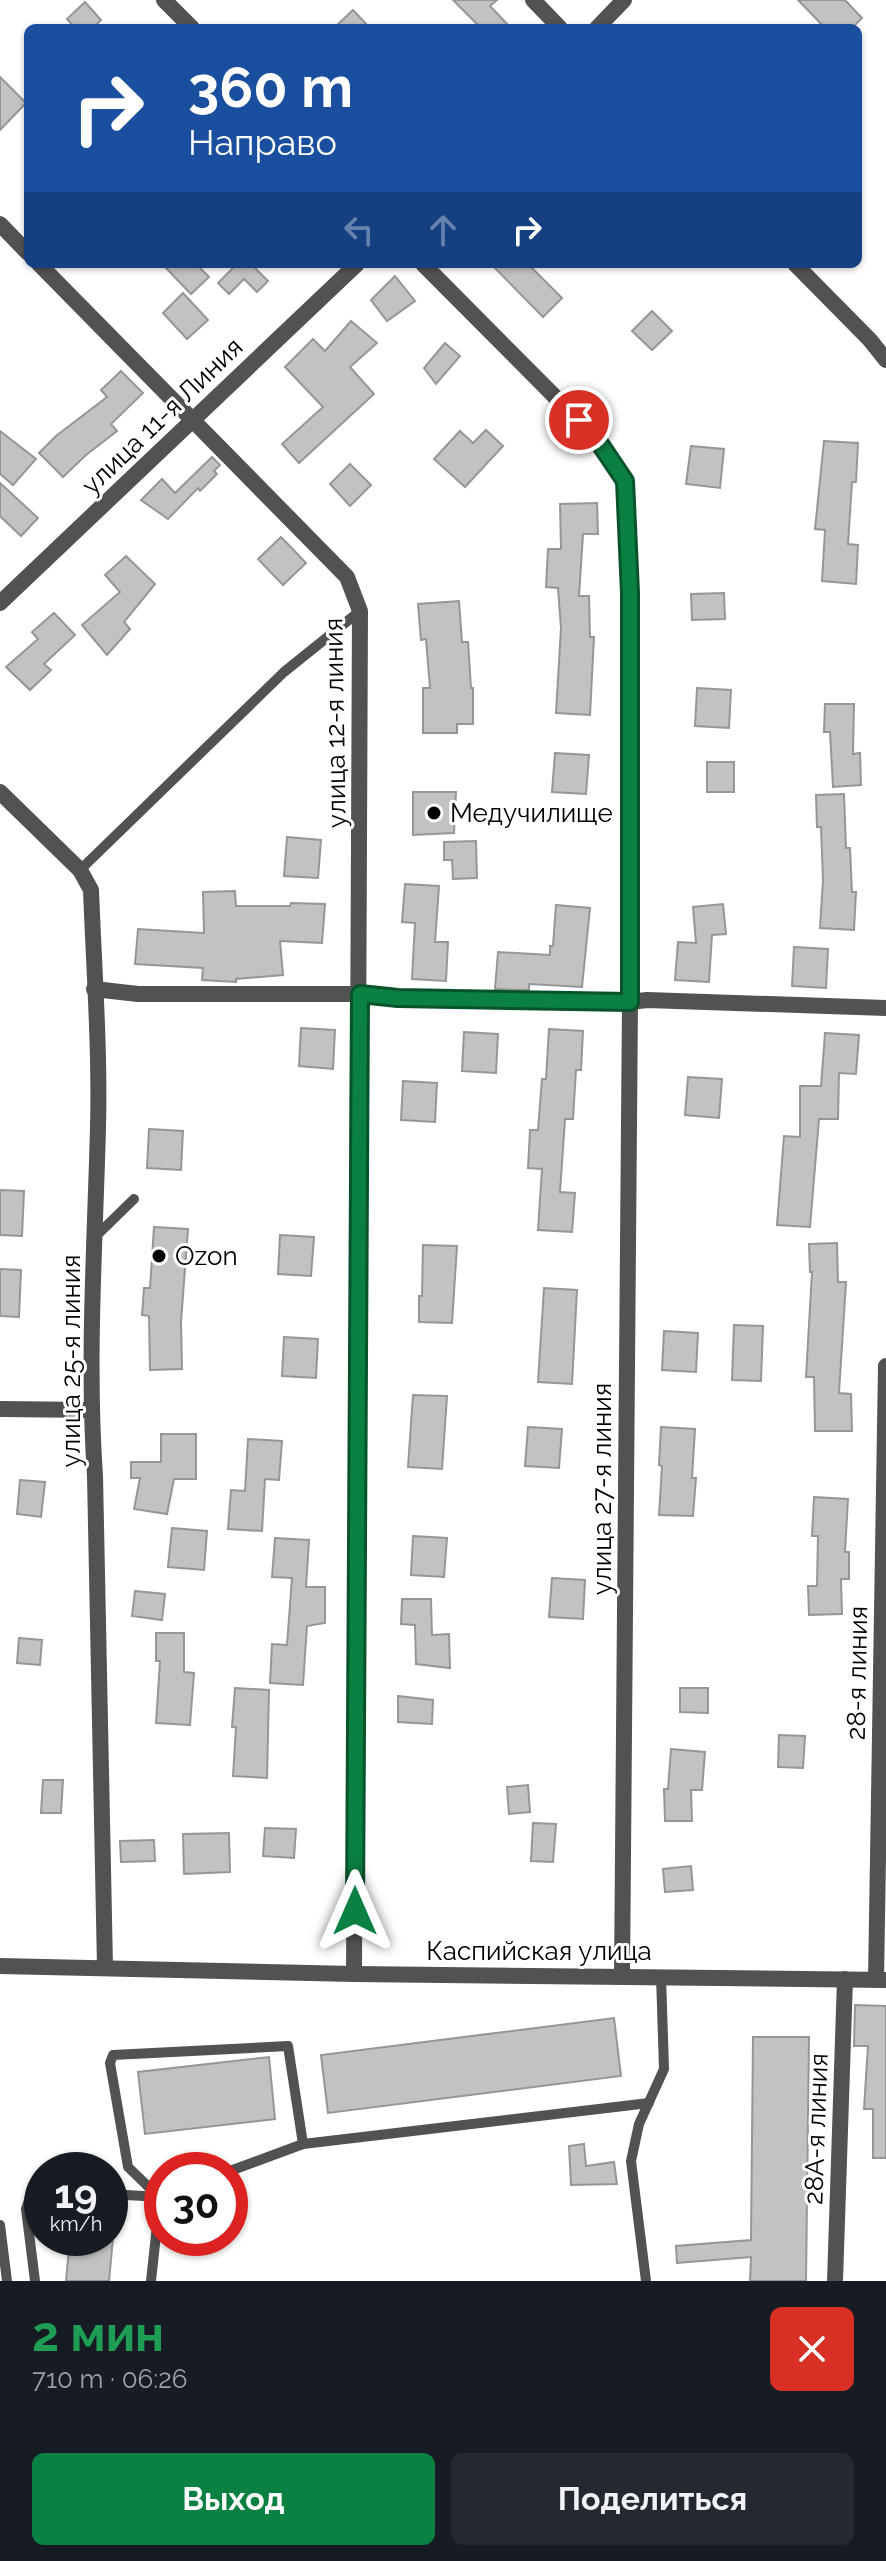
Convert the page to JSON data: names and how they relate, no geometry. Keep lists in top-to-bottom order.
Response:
{
  "streets": {
    "street": [
      "улица 11-я Линия",
      "улица 12-я линия",
      "улица 25-я линия",
      "улица 27-я линия",
      "28-я линия",
      "Каспийская улица",
      "28А-я линия"
    ]
  },
  "crossings": [
    ["улица 11-я Линия", "улица 12-я линия"],
    ["улица 12-я линия", "Каспийская улица"],
    ["улица 25-я линия", "Каспийская улица"],
    ["улица 27-я линия", "Каспийская улица"],
    ["28-я линия", "Каспийская улица"],
    ["Каспийская улица", "28А-я линия"]
  ],
  "places": ["Медучилище", "Ozon"],
  "page": {
    "turn": ["360 m", "Направо"],
    "speed": "19 km/h",
    "limit": "30",
    "heading": ["2 мин", "710 m · 06:26"],
    "buttons": ["Выход", "Поделиться"]
  }
}
